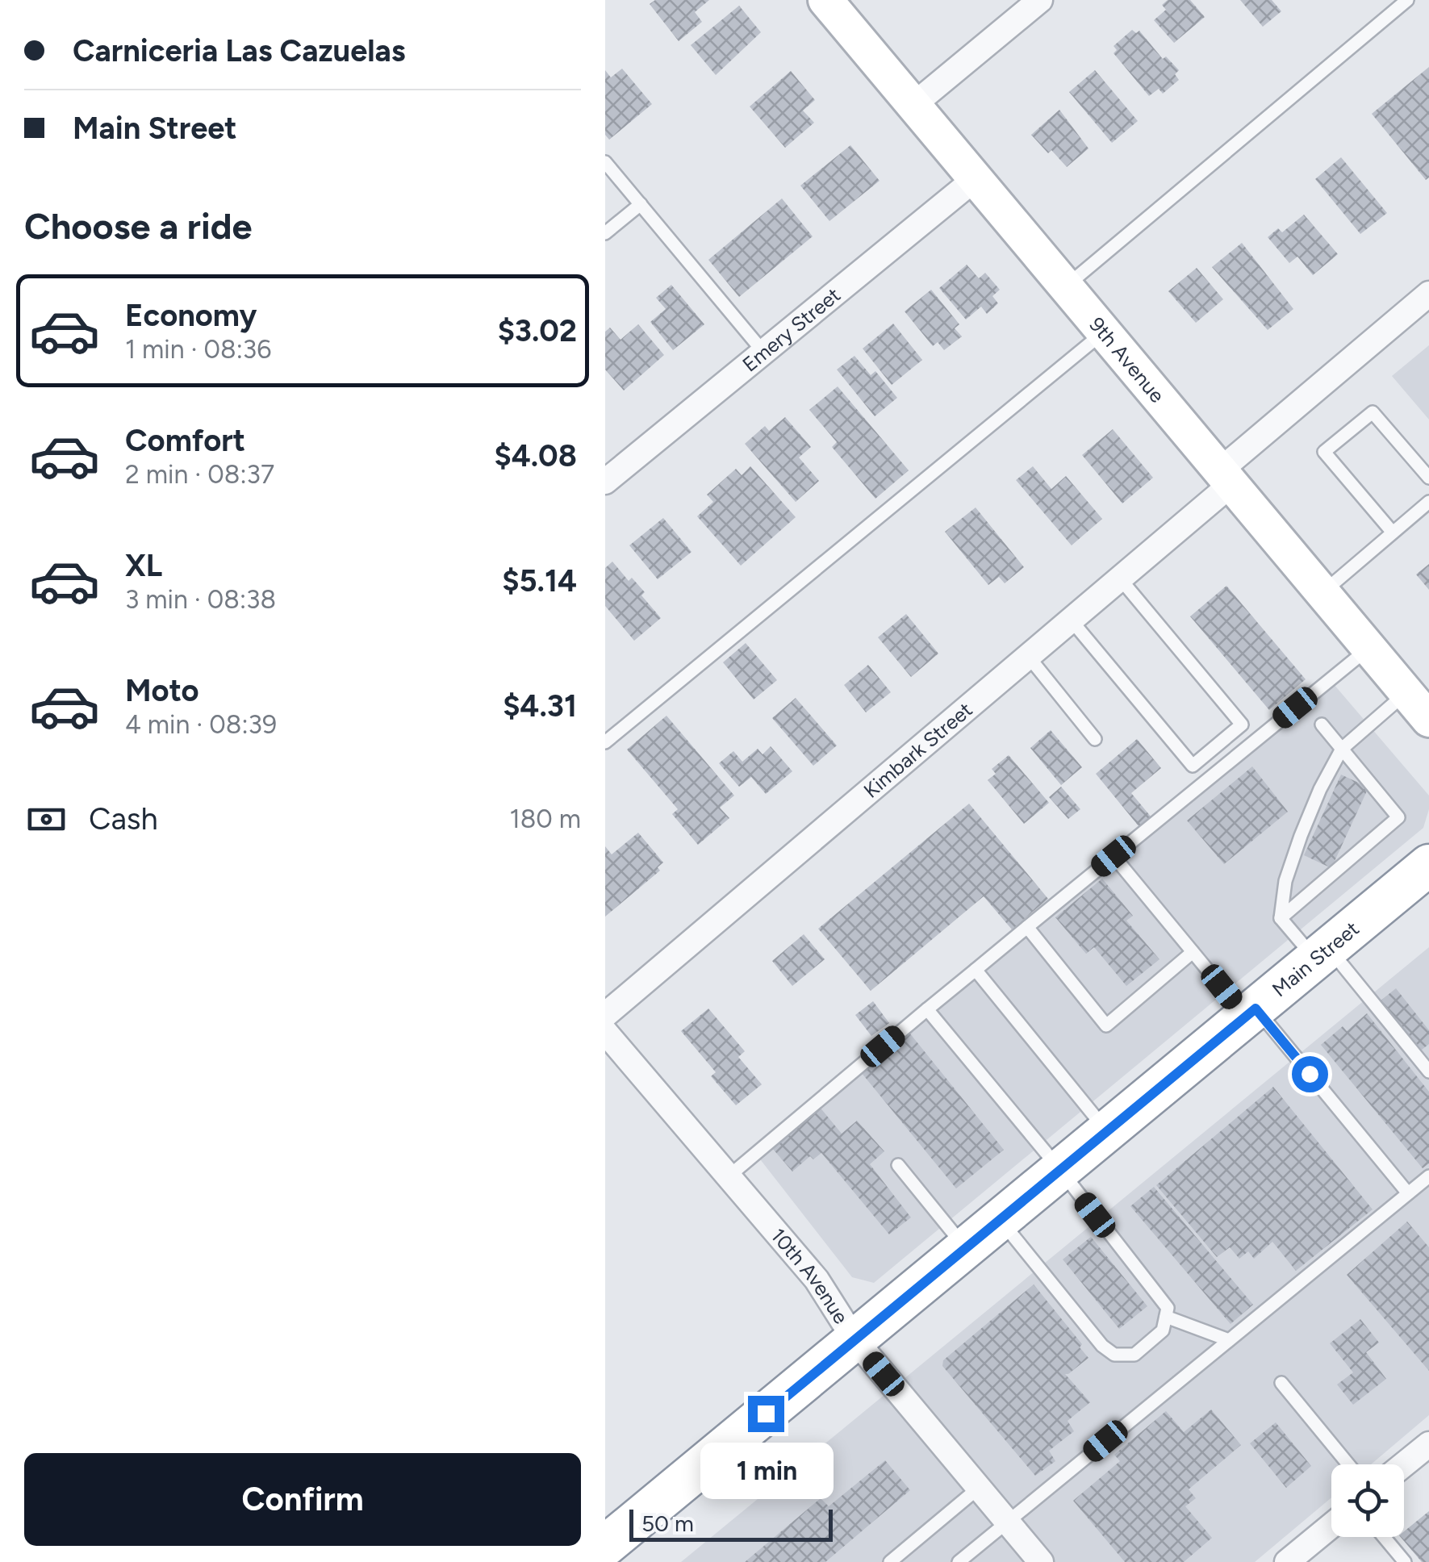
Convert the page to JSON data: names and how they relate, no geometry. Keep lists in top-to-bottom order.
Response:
{
  "streets": {
    "highway": ["Main Street"],
    "main road": ["9th Avenue"],
    "street": ["Emery Street", "Kimbark Street", "10th Avenue"]
  },
  "crossings": [
    ["Emery Street", "9th Avenue"],
    ["9th Avenue", "Kimbark Street"],
    ["Main Street", "10th Avenue"]
  ],
  "scale_bar": "50 m",
  "page": {
    "banner": ["Carniceria Las Cazuelas", "Main Street"],
    "heading": "Choose a ride",
    "list": [
      {
        "name": "Economy",
        "note": "1 min · 08:36",
        "value": "$3.02"
      },
      {
        "name": "Comfort",
        "note": "2 min · 08:37",
        "value": "$4.08"
      },
      {
        "name": "XL",
        "note": "3 min · 08:38",
        "value": "$5.14"
      },
      {
        "name": "Moto",
        "note": "4 min · 08:39",
        "value": "$4.31"
      }
    ],
    "pay": ["Cash", "180 m"],
    "buttons": "Confirm",
    "bubble": "1 min",
    "scale": "50 m"
  }
}
